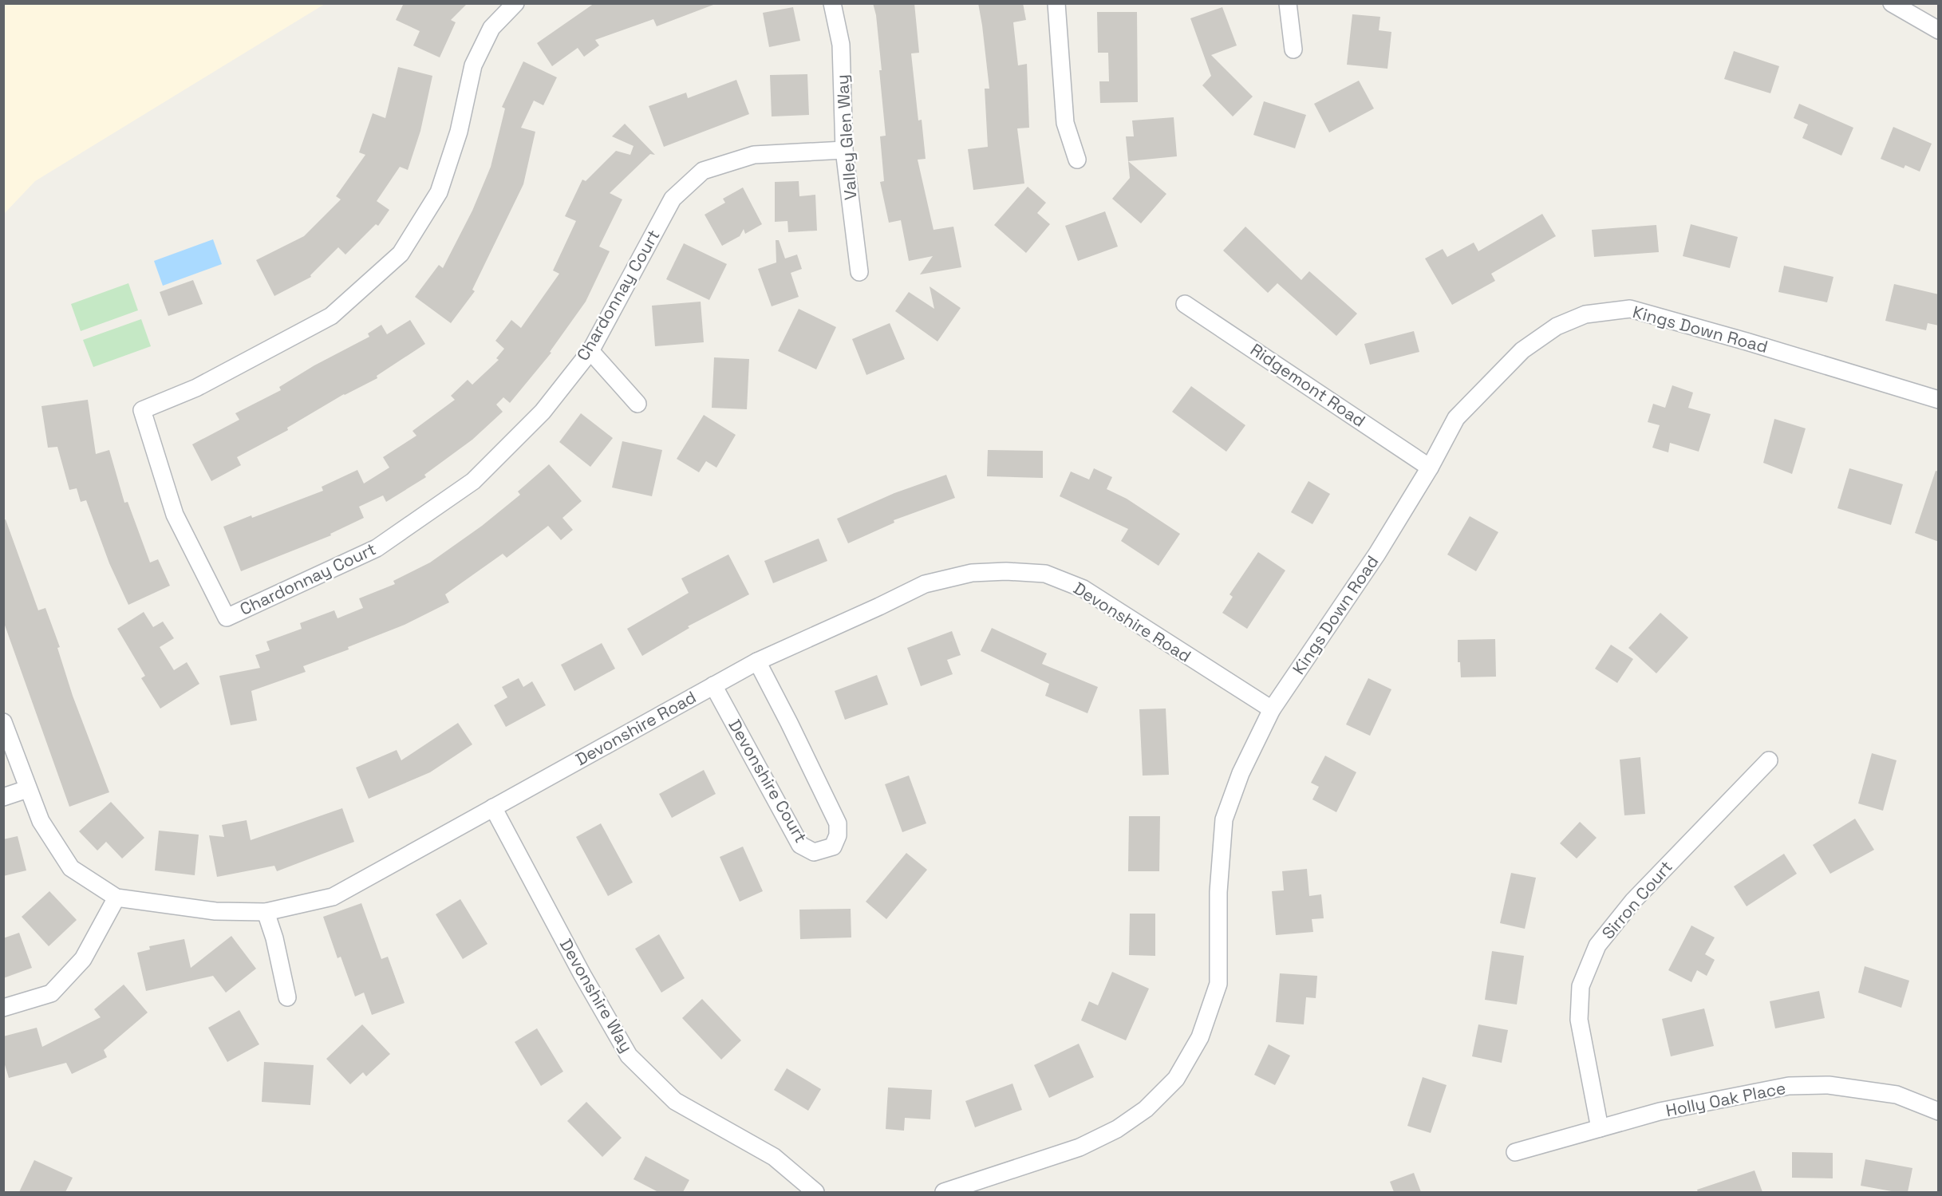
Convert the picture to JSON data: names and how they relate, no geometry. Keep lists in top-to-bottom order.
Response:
{
  "streets": {
    "street": [
      "Valley Glen Way",
      "Chardonnay Court",
      "Kings Down Road",
      "Ridgemont Road",
      "Devonshire Road",
      "Devonshire Court",
      "Sirron Court",
      "Devonshire Way",
      "Holly Oak Place"
    ]
  },
  "crossings": [
    ["Valley Glen Way", "Chardonnay Court"],
    ["Kings Down Road", "Ridgemont Road"],
    ["Kings Down Road", "Devonshire Road"],
    ["Devonshire Road", "Devonshire Court"],
    ["Devonshire Road", "Devonshire Way"],
    ["Sirron Court", "Holly Oak Place"]
  ]
}
